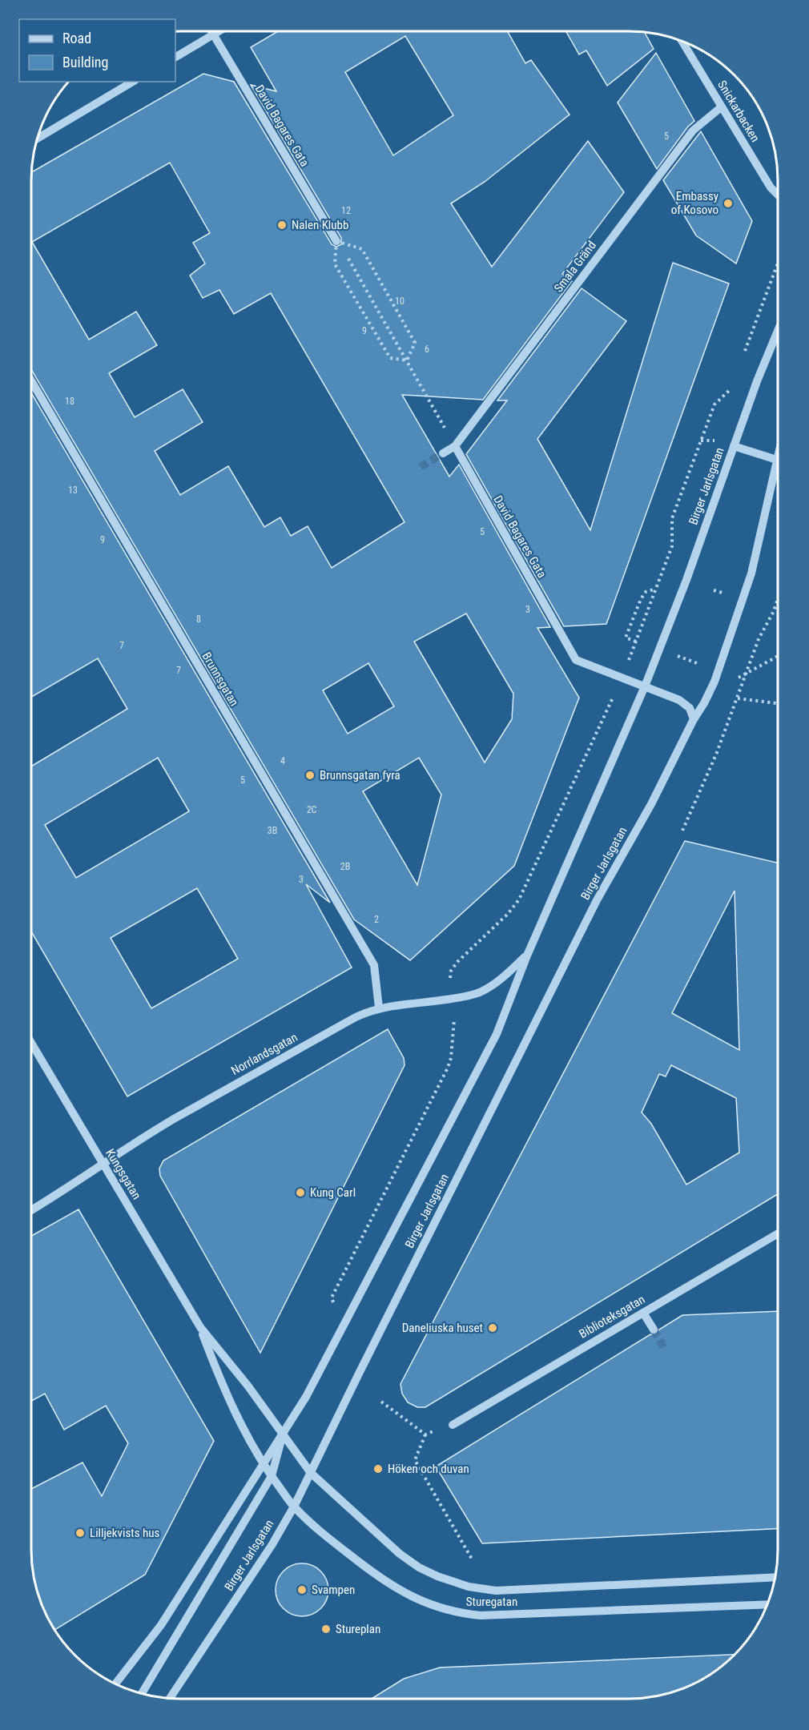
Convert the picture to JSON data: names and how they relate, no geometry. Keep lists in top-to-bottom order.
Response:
{
  "streets": {
    "street": [
      "Snickarbacken",
      "David Bagares Gata",
      "Smala Gränd",
      "Birger Jarlsgatan",
      "Brunnsgatan",
      "Norrlandsgatan",
      "Kungsgatan",
      "Biblioteksgatan",
      "Sturegatan"
    ]
  },
  "crossings": [
    ["Snickarbacken", "Smala Gränd"],
    ["David Bagares Gata", "Smala Gränd"],
    ["David Bagares Gata", "Birger Jarlsgatan"],
    ["Birger Jarlsgatan", "Norrlandsgatan"],
    ["Birger Jarlsgatan", "Kungsgatan"],
    ["Birger Jarlsgatan", "Sturegatan"],
    ["Brunnsgatan", "Norrlandsgatan"],
    ["Norrlandsgatan", "Kungsgatan"],
    ["Kungsgatan", "Sturegatan"]
  ],
  "places": [
    "Embassy of Kosovo",
    "Nalen Klubb",
    "Brunnsgatan fyra",
    "Kung Carl",
    "Daneliuska huset",
    "Höken och duvan",
    "Lilljekvists hus",
    "Svampen",
    "Stureplan"
  ],
  "house_numbers": [
    "5",
    "12",
    "10",
    "9",
    "6",
    "18",
    "13",
    "5",
    "9",
    "3",
    "8",
    "7",
    "7",
    "4",
    "5",
    "2C",
    "3B",
    "2B",
    "3",
    "2"
  ],
  "legend": ["Road", "Building"]
}
